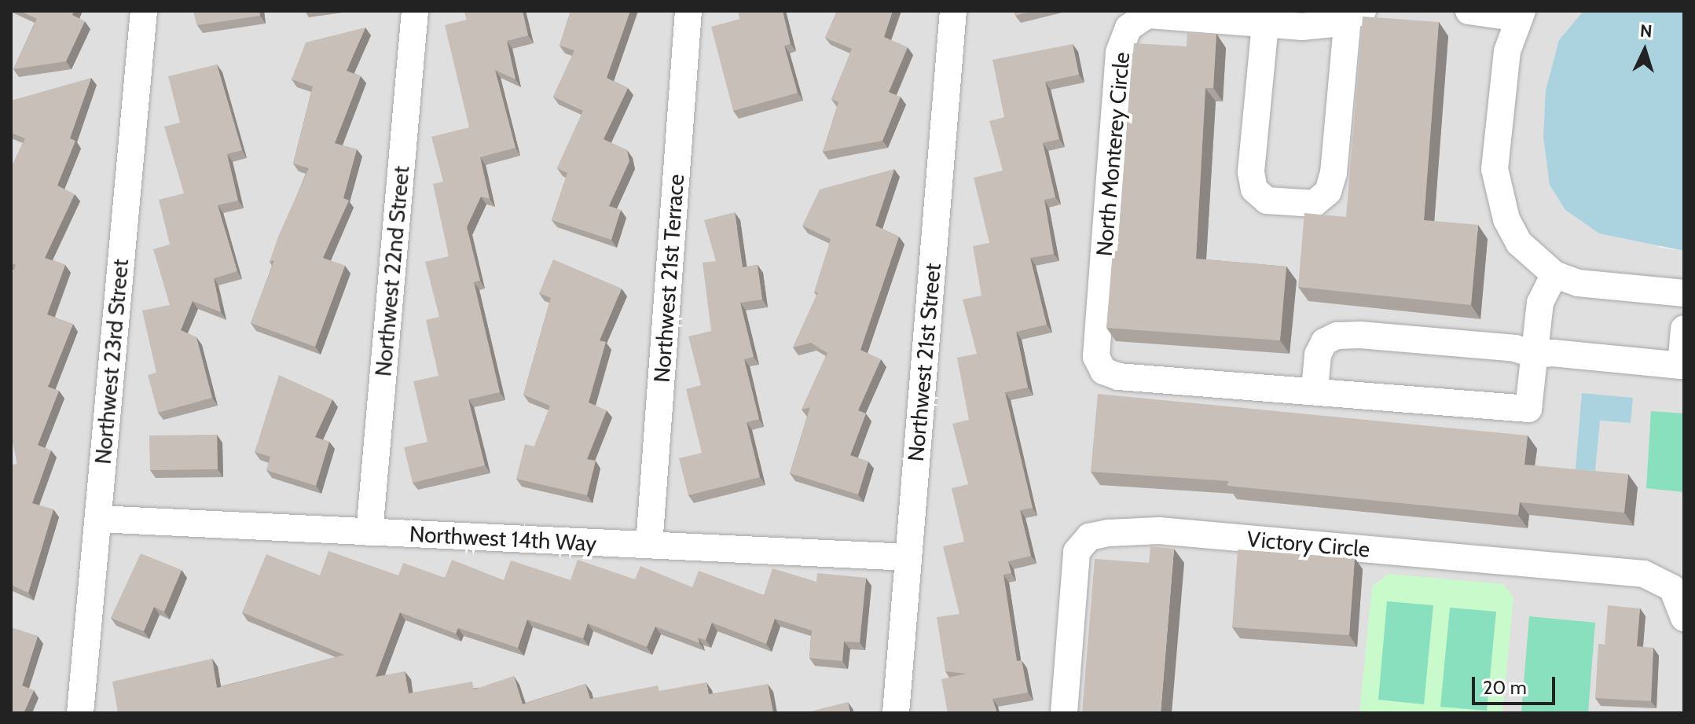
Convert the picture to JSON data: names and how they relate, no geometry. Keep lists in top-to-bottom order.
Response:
{
  "streets": {
    "street": [
      "North Monterey Circle",
      "Northwest 22nd Street",
      "Northwest 21st Terrace",
      "Northwest 23rd Street",
      "Northwest 21st Street",
      "Northwest 14th Way",
      "Victory Circle"
    ]
  },
  "crossings": [
    ["Northwest 22nd Street", "Northwest 14th Way"],
    ["Northwest 21st Terrace", "Northwest 14th Way"],
    ["Northwest 23rd Street", "Northwest 14th Way"],
    ["Northwest 21st Street", "Northwest 14th Way"]
  ],
  "scale_bar": "20 m",
  "north": "top"
}
